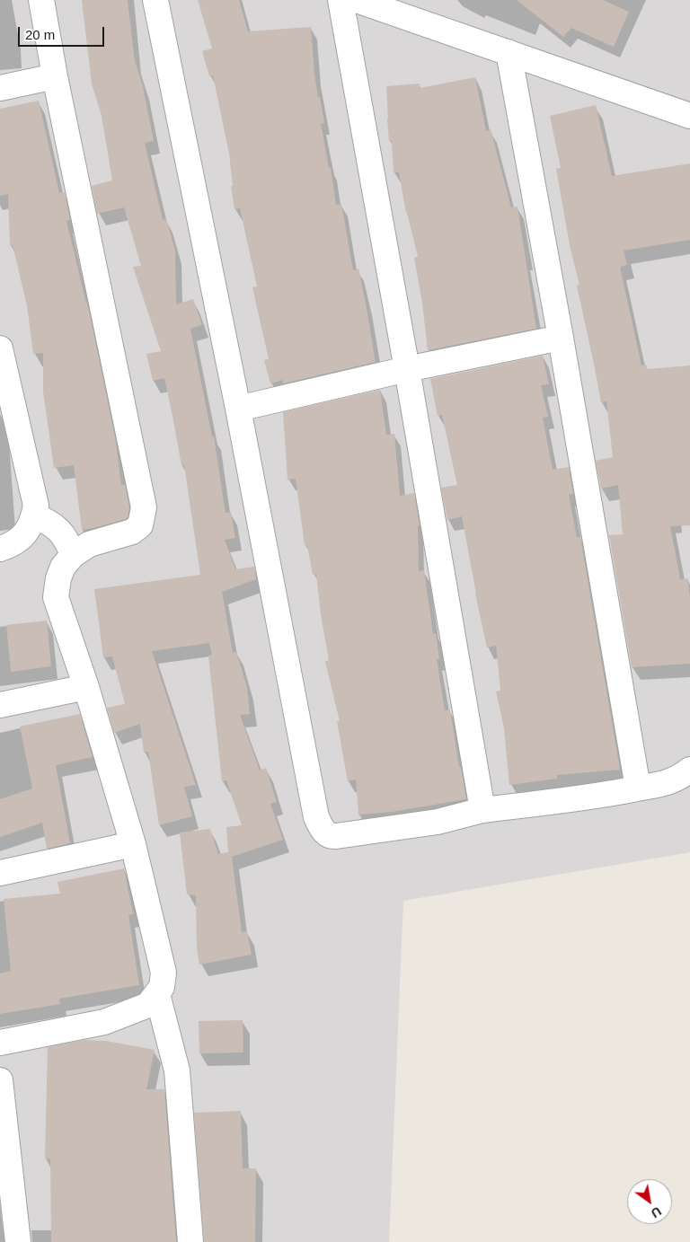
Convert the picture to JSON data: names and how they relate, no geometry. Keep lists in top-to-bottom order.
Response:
{
  "scale_bar": "20 m",
  "north": "bottom right"
}
